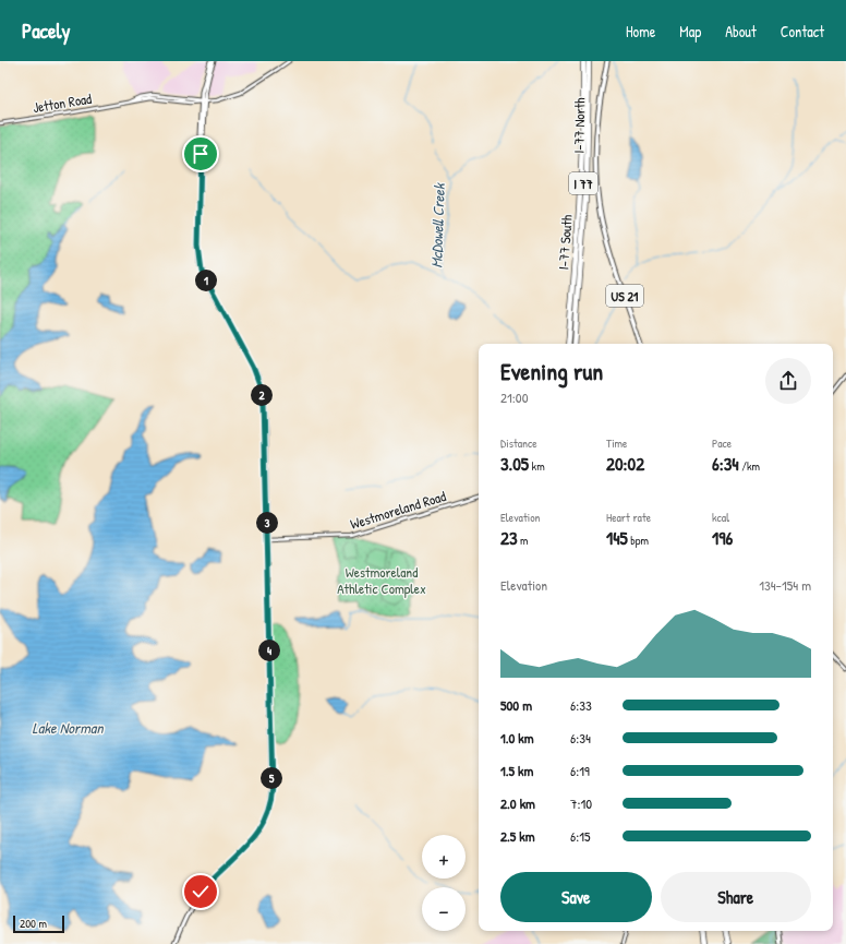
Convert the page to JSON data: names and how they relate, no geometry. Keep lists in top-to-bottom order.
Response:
{
  "streets": {
    "highway": ["I-77 North", "I 77", "I-77 South"],
    "main road": ["US 21"],
    "street": ["Jetton Road", "Westmoreland Road"]
  },
  "crossings": [
    ["I-77 North", "I 77"],
    ["I 77", "I-77 South"]
  ],
  "water": ["McDowell Creek", "Lake Norman"],
  "parks": ["Westmoreland Athletic Complex"],
  "scale_bar": "200 m",
  "page": {
    "header": "Pacely",
    "nav": [
      "Home",
      "Map",
      "About",
      "Contact"
    ],
    "pins": [
      "1",
      "2",
      "3",
      "4",
      "5"
    ],
    "heading": ["Evening run", "21:00"],
    "stats": [
      ["Distance", "3.05 km"],
      ["Time", "20:02"],
      ["Pace", "6:34 /km"],
      ["Elevation", "23 m"],
      ["Heart rate", "145 bpm"],
      ["kcal", "196"]
    ],
    "chart": ["Elevation", "134–154 m"],
    "list": [
      {
        "name": "500 m",
        "note": "6:33"
      },
      {
        "name": "1.0 km",
        "note": "6:34"
      },
      {
        "name": "1.5 km",
        "note": "6:19"
      },
      {
        "name": "2.0 km",
        "note": "7:10"
      },
      {
        "name": "2.5 km",
        "note": "6:15"
      }
    ],
    "map_buttons": ["+", "−"],
    "buttons": ["Save", "Share"],
    "scale": "200 m"
  }
}
